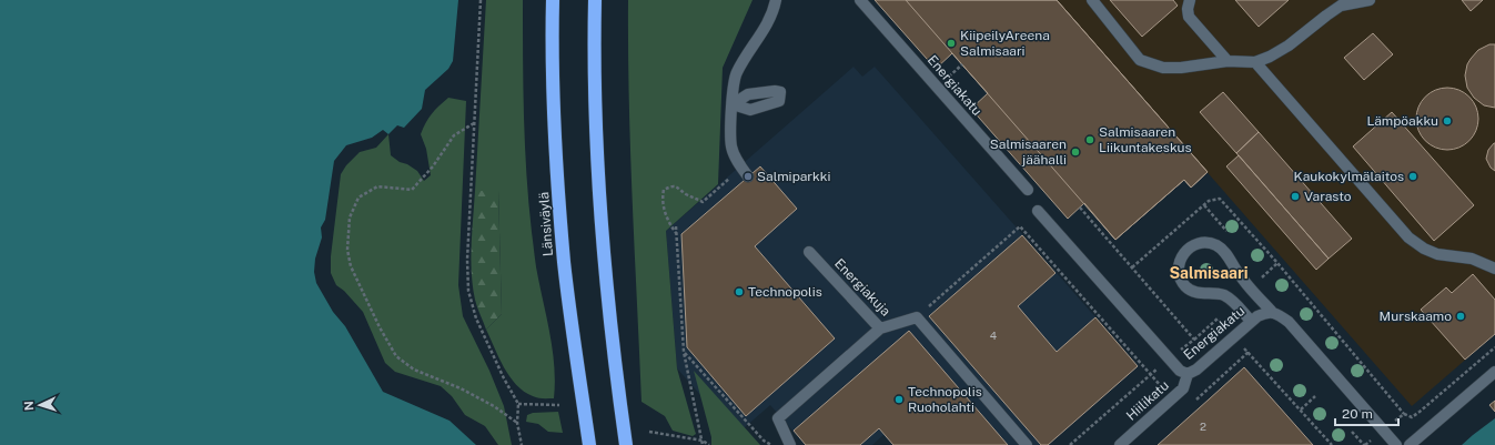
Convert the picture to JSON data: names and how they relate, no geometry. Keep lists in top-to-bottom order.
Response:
{
  "streets": {
    "highway": ["Länsiväylä"],
    "street": ["Energiakatu", "Energiakuja", "Hiilikatu"]
  },
  "crossings": [
    ["Energiakatu", "Hiilikatu"]
  ],
  "districts": ["Salmisaari"],
  "places": [
    "KiipeilyAreena Salmisaari",
    "Lämpöakku",
    "Salmisaaren Liikuntakeskus",
    "Salmisaaren jäähalli",
    "Salmiparkki",
    "Kaukokylmälaitos",
    "Varasto",
    "Technopolis",
    "Murskaamo",
    "Technopolis Ruoholahti"
  ],
  "house_numbers": ["4", "2"],
  "scale_bar": "20 m",
  "north": "left"
}
